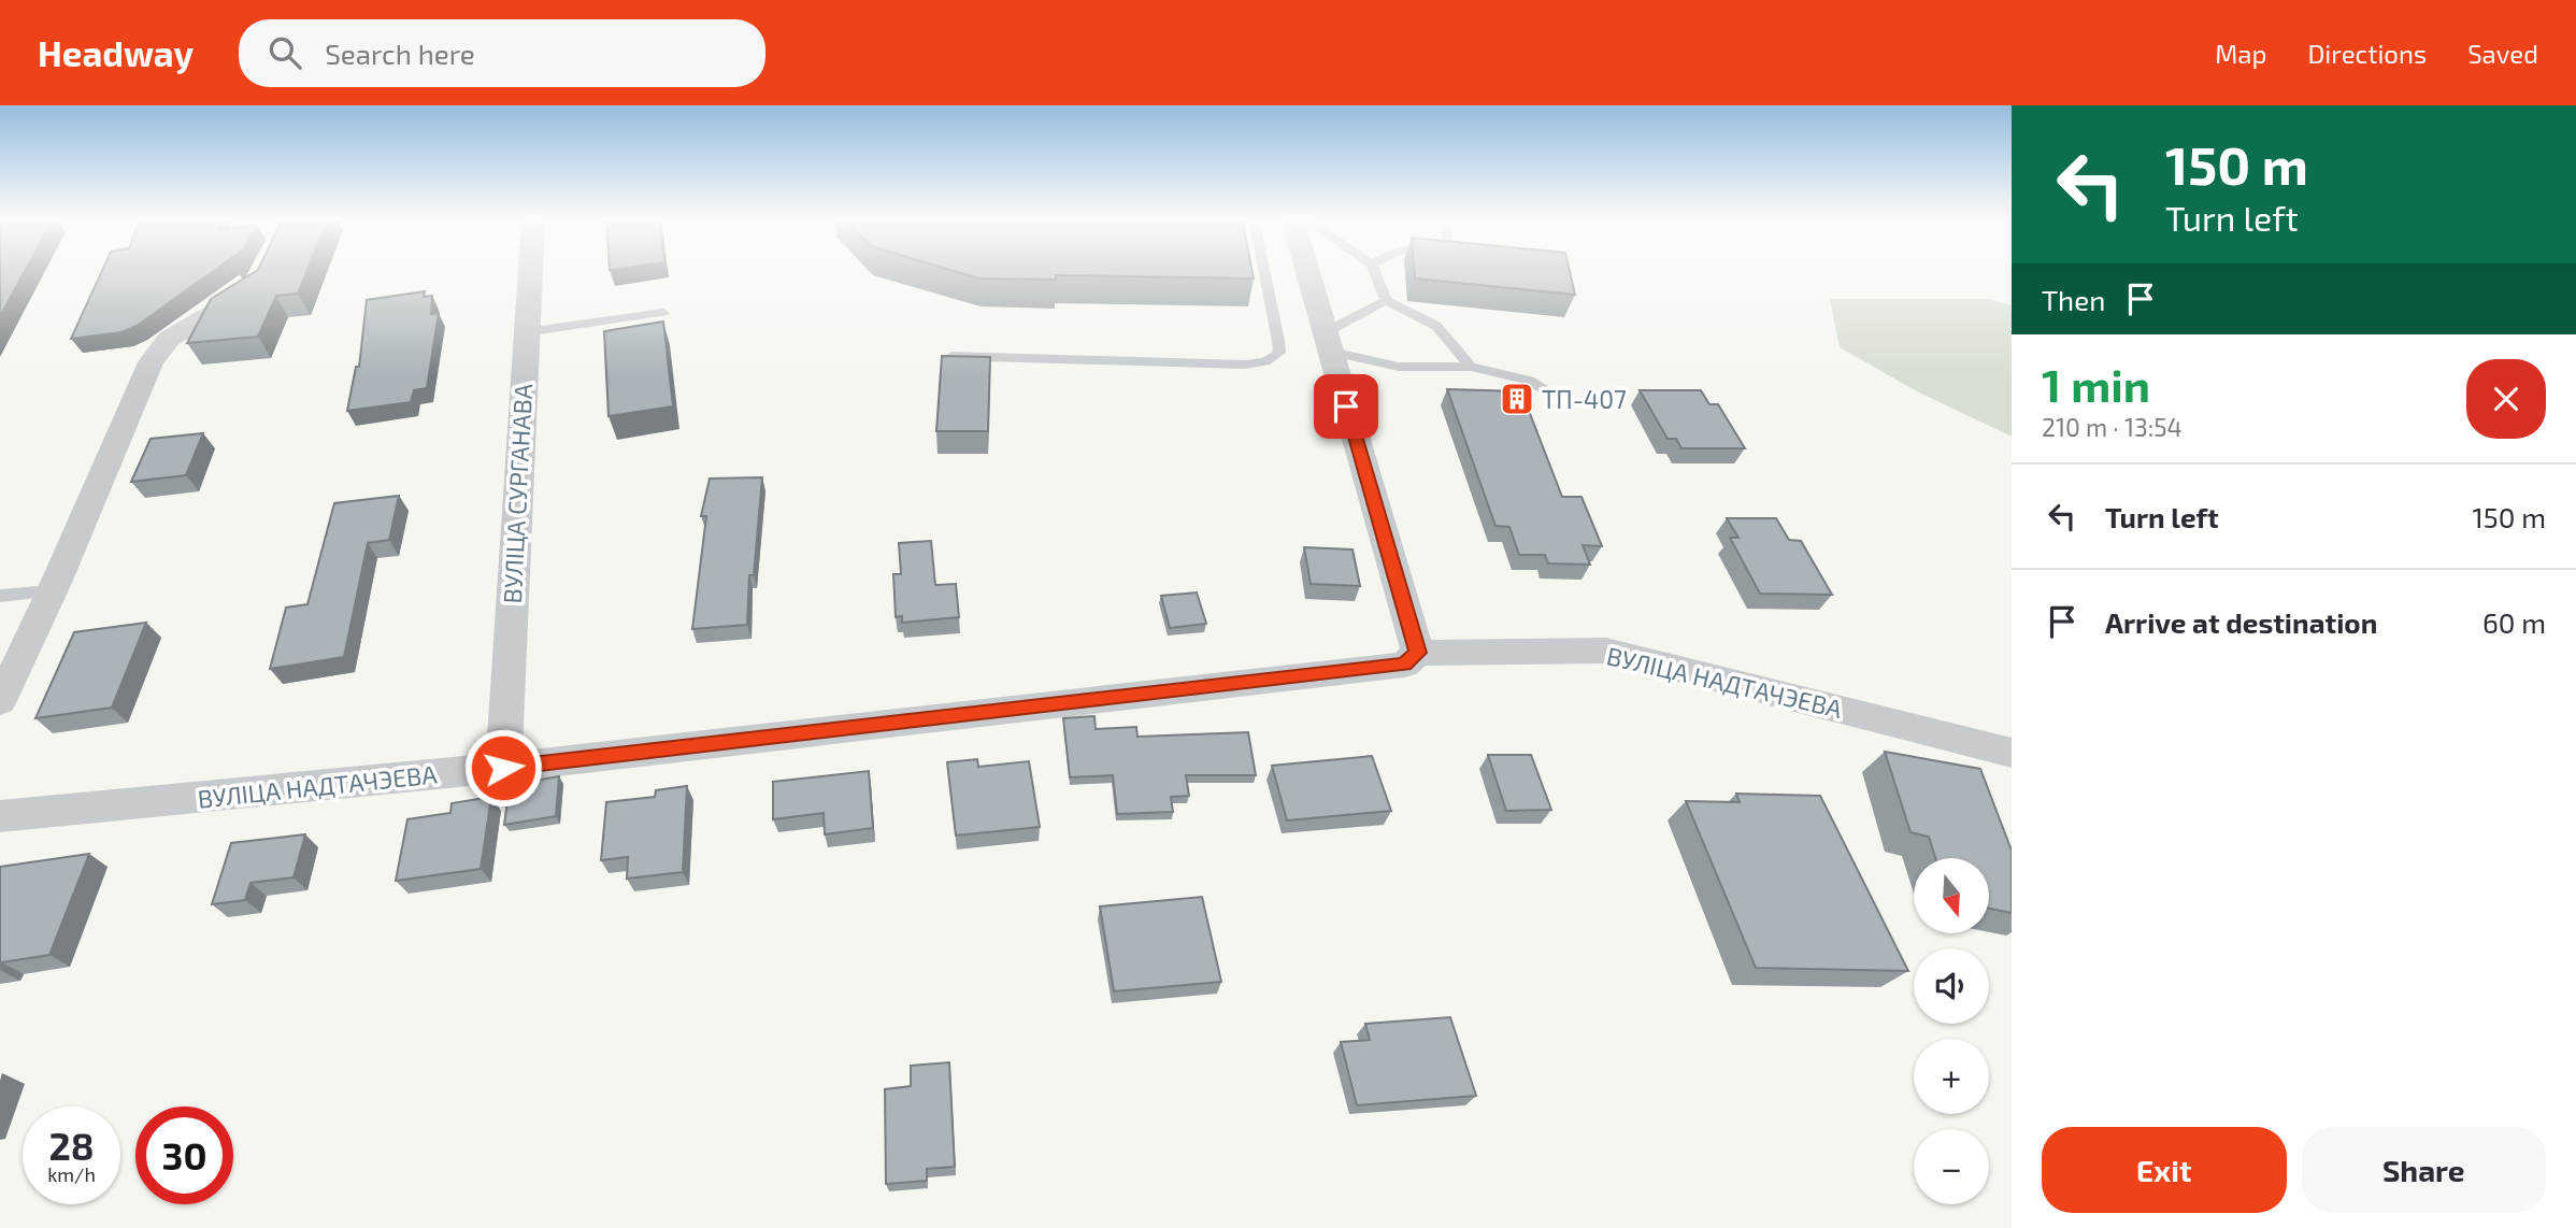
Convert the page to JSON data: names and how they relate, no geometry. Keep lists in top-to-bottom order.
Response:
{
  "streets": {
    "street": ["ВУЛІЦА СУРГАНАВА", "ВУЛІЦА НАДТАЧЭЕВА"]
  },
  "crossings": [
    ["ВУЛІЦА СУРГАНАВА", "ВУЛІЦА НАДТАЧЭЕВА"]
  ],
  "places": {
    "building": ["ТП-407"]
  },
  "north": "bottom",
  "page": {
    "header": "Headway",
    "search": "Search here",
    "nav": ["Map", "Directions", "Saved"],
    "turn": ["150 m", "Turn left"],
    "then": "Then",
    "heading": ["1 min", "210 m · 13:54"],
    "list": [
      {
        "name": "Turn left",
        "value": "150 m"
      },
      {
        "name": "Arrive at destination",
        "value": "60 m"
      }
    ],
    "map_buttons": ["+", "−"],
    "speed": "28 km/h",
    "limit": "30",
    "buttons": ["Exit", "Share"]
  }
}
